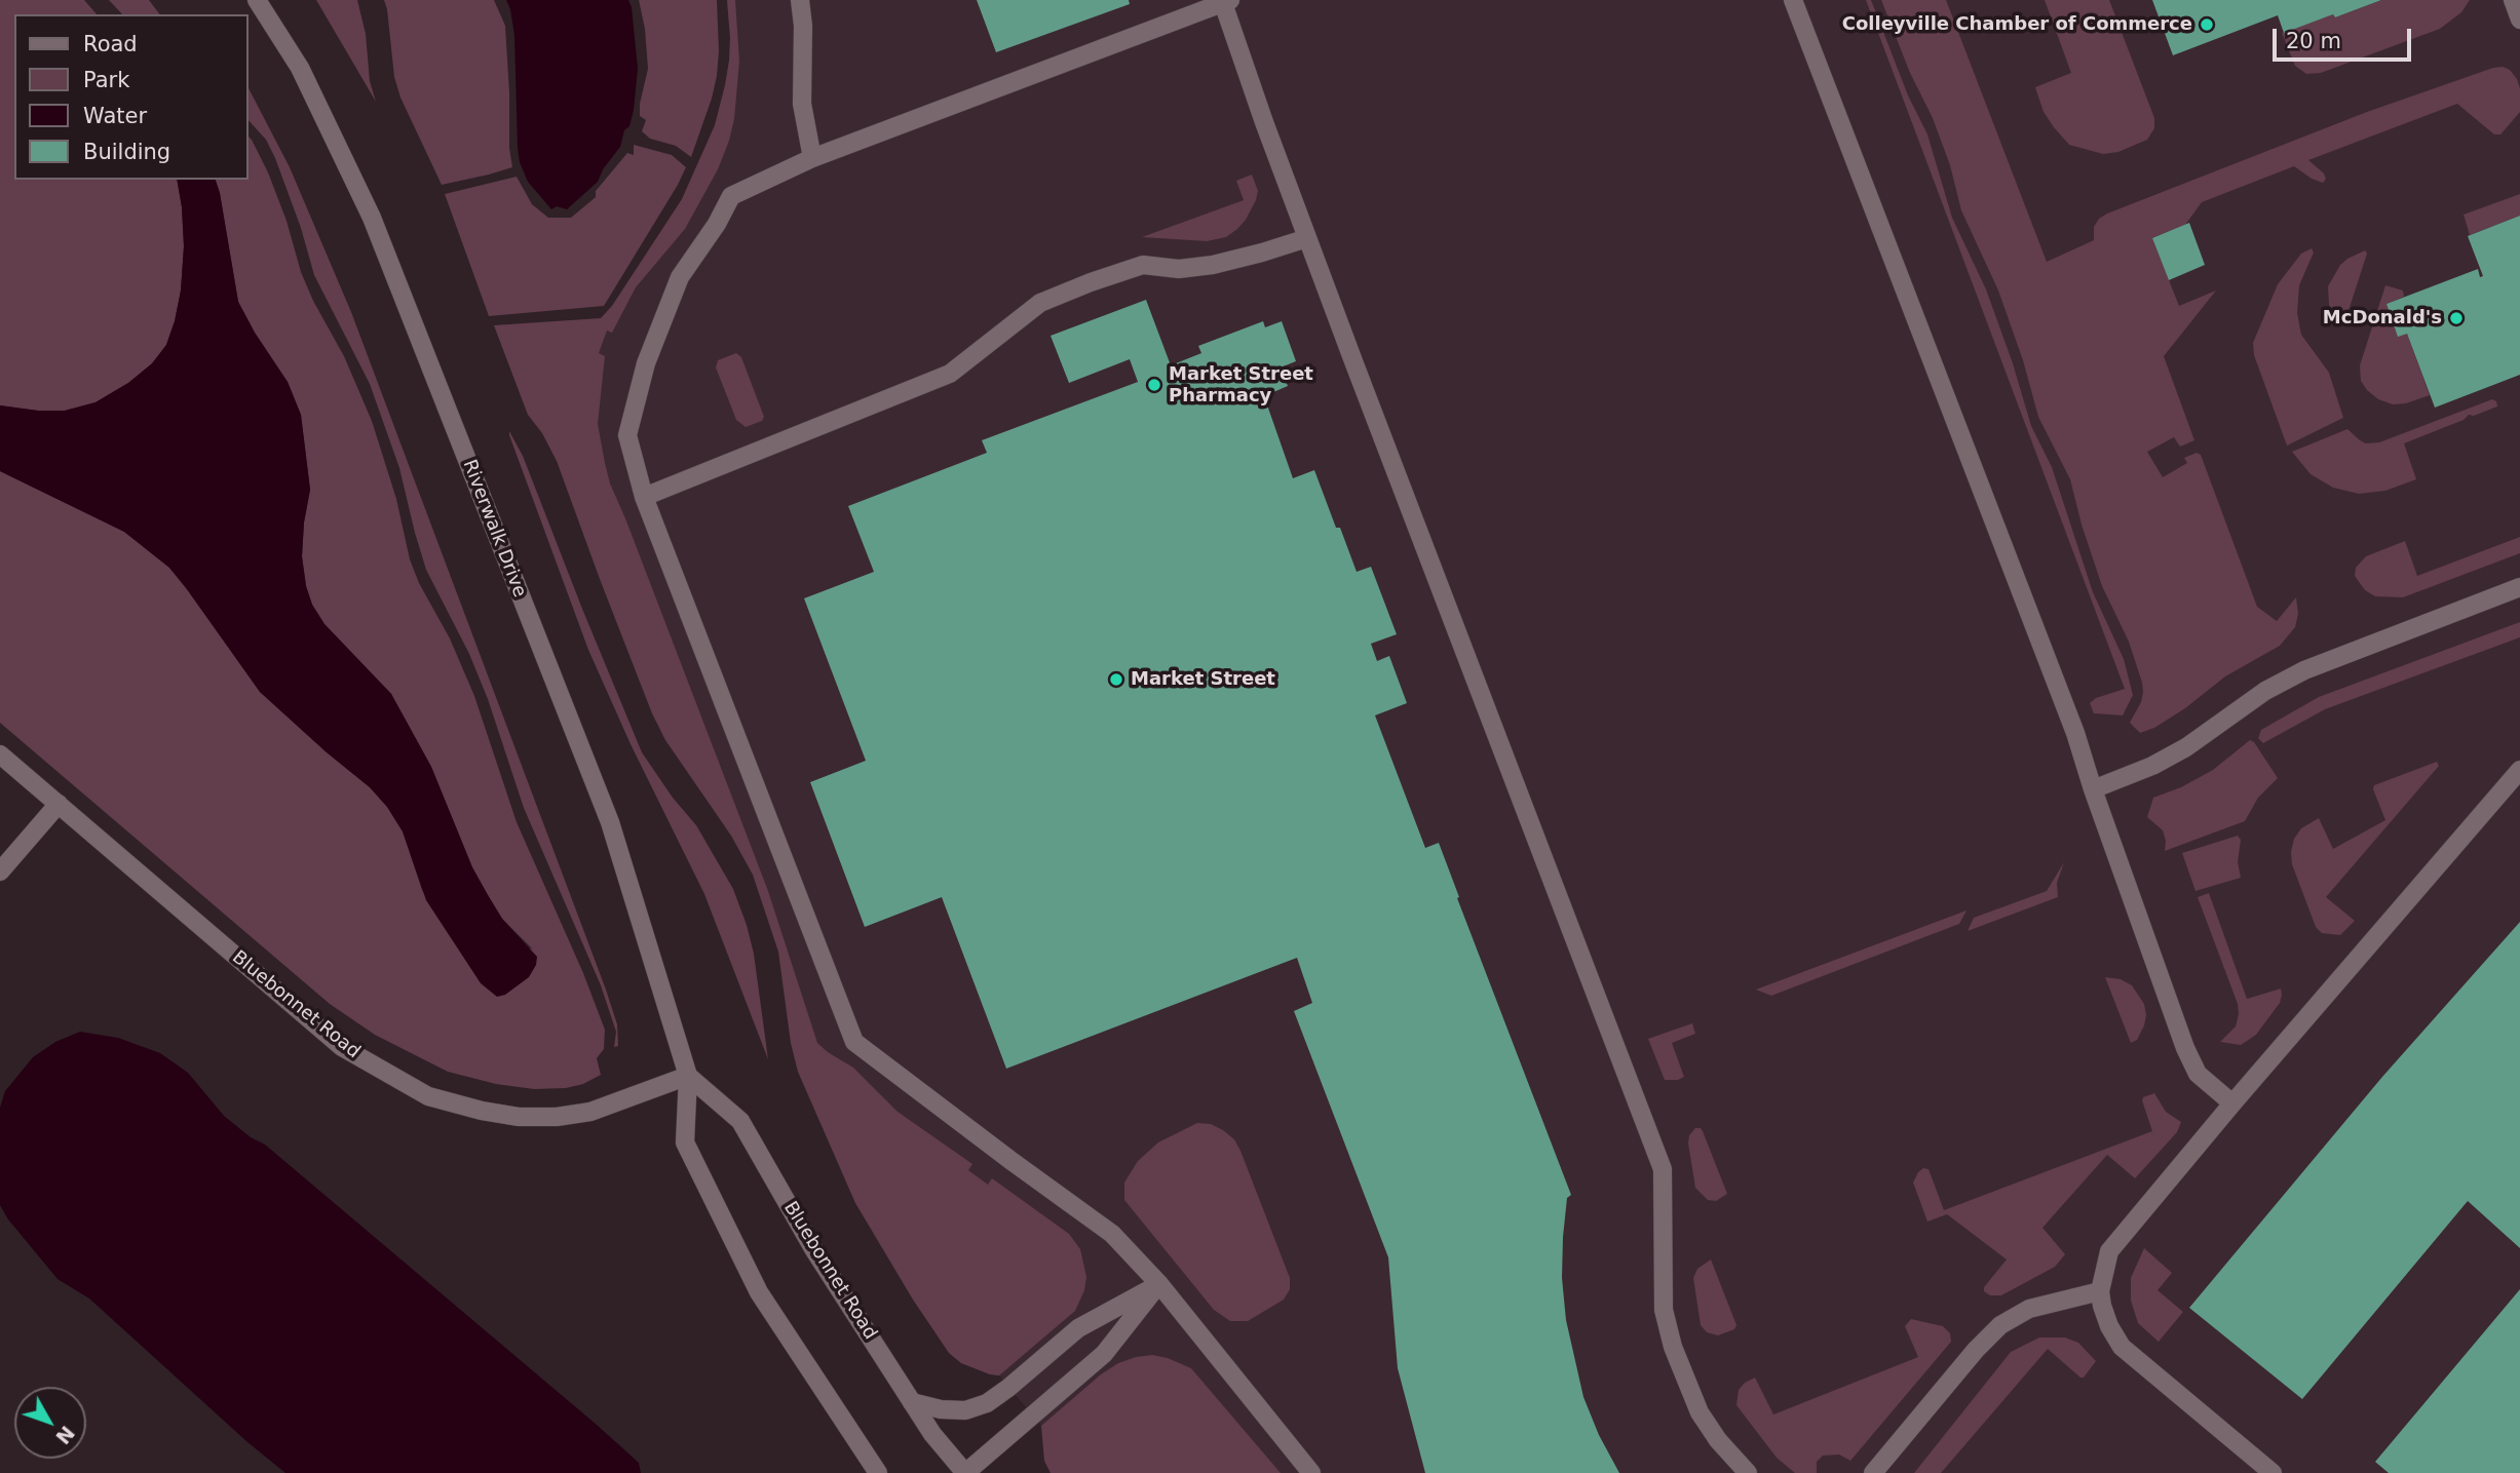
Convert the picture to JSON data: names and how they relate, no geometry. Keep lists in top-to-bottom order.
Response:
{
  "streets": {
    "street": ["Riverwalk Drive", "Bluebonnet Road"]
  },
  "crossings": [
    ["Riverwalk Drive", "Bluebonnet Road"]
  ],
  "places": [
    "Colleyville Chamber of Commerce",
    "McDonald's",
    "Market Street Pharmacy",
    "Market Street"
  ],
  "legend": [
    "Road",
    "Park",
    "Water",
    "Building"
  ],
  "scale_bar": "20 m",
  "north": "bottom right"
}
